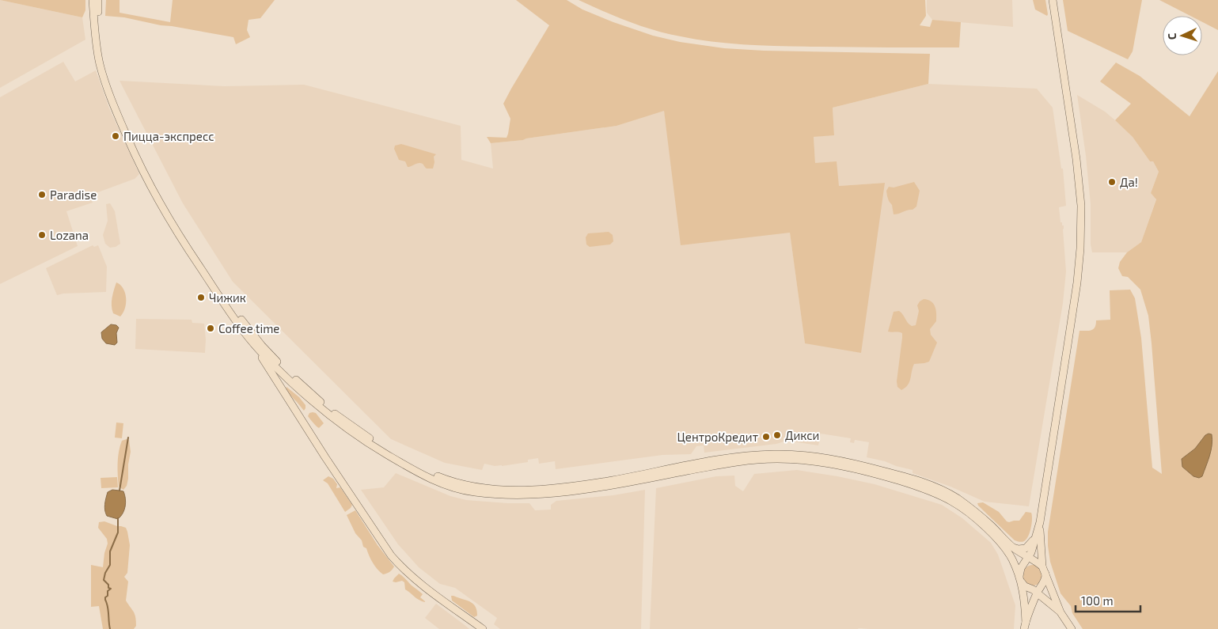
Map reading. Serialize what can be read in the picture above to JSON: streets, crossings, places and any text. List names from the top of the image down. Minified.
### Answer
{"places":["Пицца-экспресс","Да!","Paradise","Lozana","Чижик","Coffee time","Дикси","ЦентроКредит"],"scale_bar":"100 m","north":"left"}
